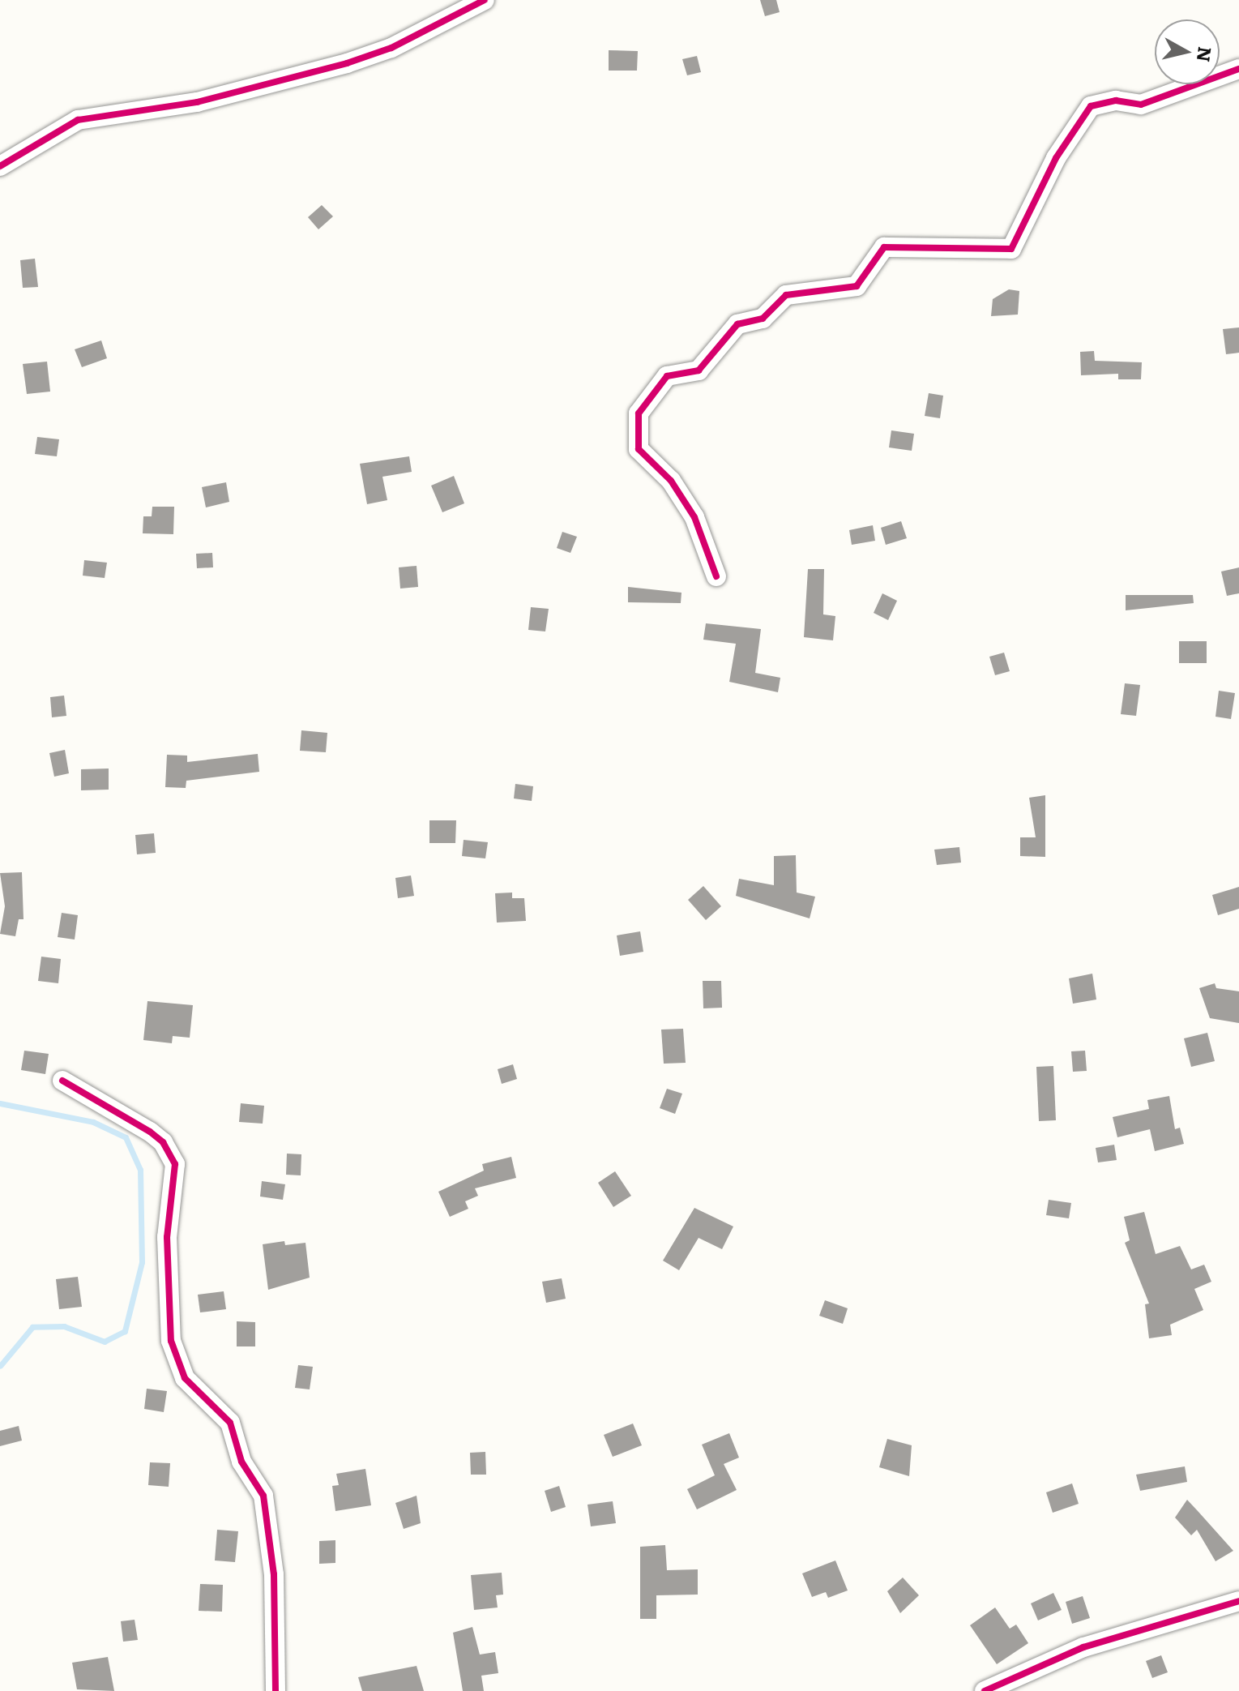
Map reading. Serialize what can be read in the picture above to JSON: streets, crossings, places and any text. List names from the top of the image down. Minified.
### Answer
{"north":"right"}
